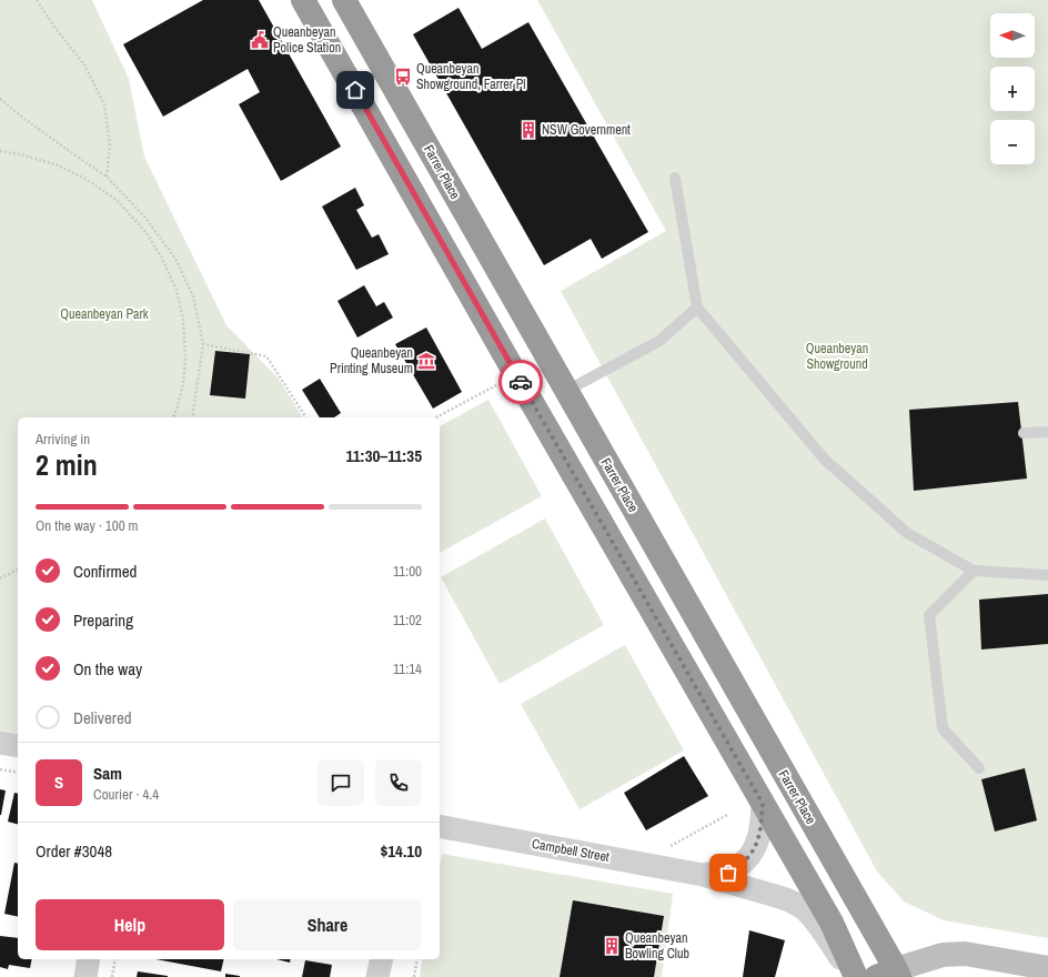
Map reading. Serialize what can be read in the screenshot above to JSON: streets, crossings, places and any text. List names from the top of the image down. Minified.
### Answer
{"streets":{"highway":["Farrer Place"],"street":["Campbell Street"]},"parks":["Queanbeyan Park","Queanbeyan Showground"],"places":{"public building":["Queanbeyan Police Station"],"bus stop":["Queanbeyan Showground, Farrer Pl"],"building":["NSW Government","Queanbeyan Bowling Club"],"museum":["Queanbeyan Printing Museum"]},"north":"left","page":{"map_buttons":["+","−"],"heading":["2 min","Arriving in","11:30–11:35"],"panel":["Sam","Courier · 4.4","Order #3048","$14.10"],"bar":"On the way · 100 m","list":[["Confirmed","11:00"],["Preparing","11:02"],["On the way","11:14"],"Delivered"],"round":"S","buttons":["Help","Share"]}}
